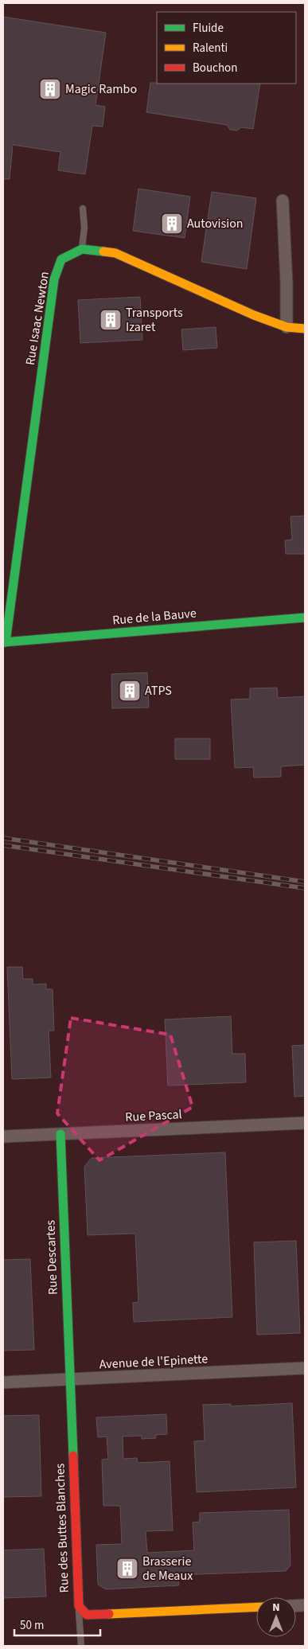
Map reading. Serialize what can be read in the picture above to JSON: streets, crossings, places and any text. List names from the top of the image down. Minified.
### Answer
{"streets":{"street":["Rue Isaac Newton","Rue de la Bauve","Rue Pascal","Rue Descartes","Avenue de l'Epinette","Rue des Buttes Blanches"]},"crossings":[["Rue Isaac Newton","Rue de la Bauve"],["Rue Pascal","Rue Descartes"],["Rue Descartes","Avenue de l'Epinette"],["Rue Descartes","Rue des Buttes Blanches"],["Avenue de l'Epinette","Rue des Buttes Blanches"]],"places":{"building":["Magic Rambo","Autovision","Transports Izaret","ATPS","Brasserie de Meaux"]},"legend":["Fluide","Ralenti","Bouchon"],"scale_bar":"50 m","north":"top"}
